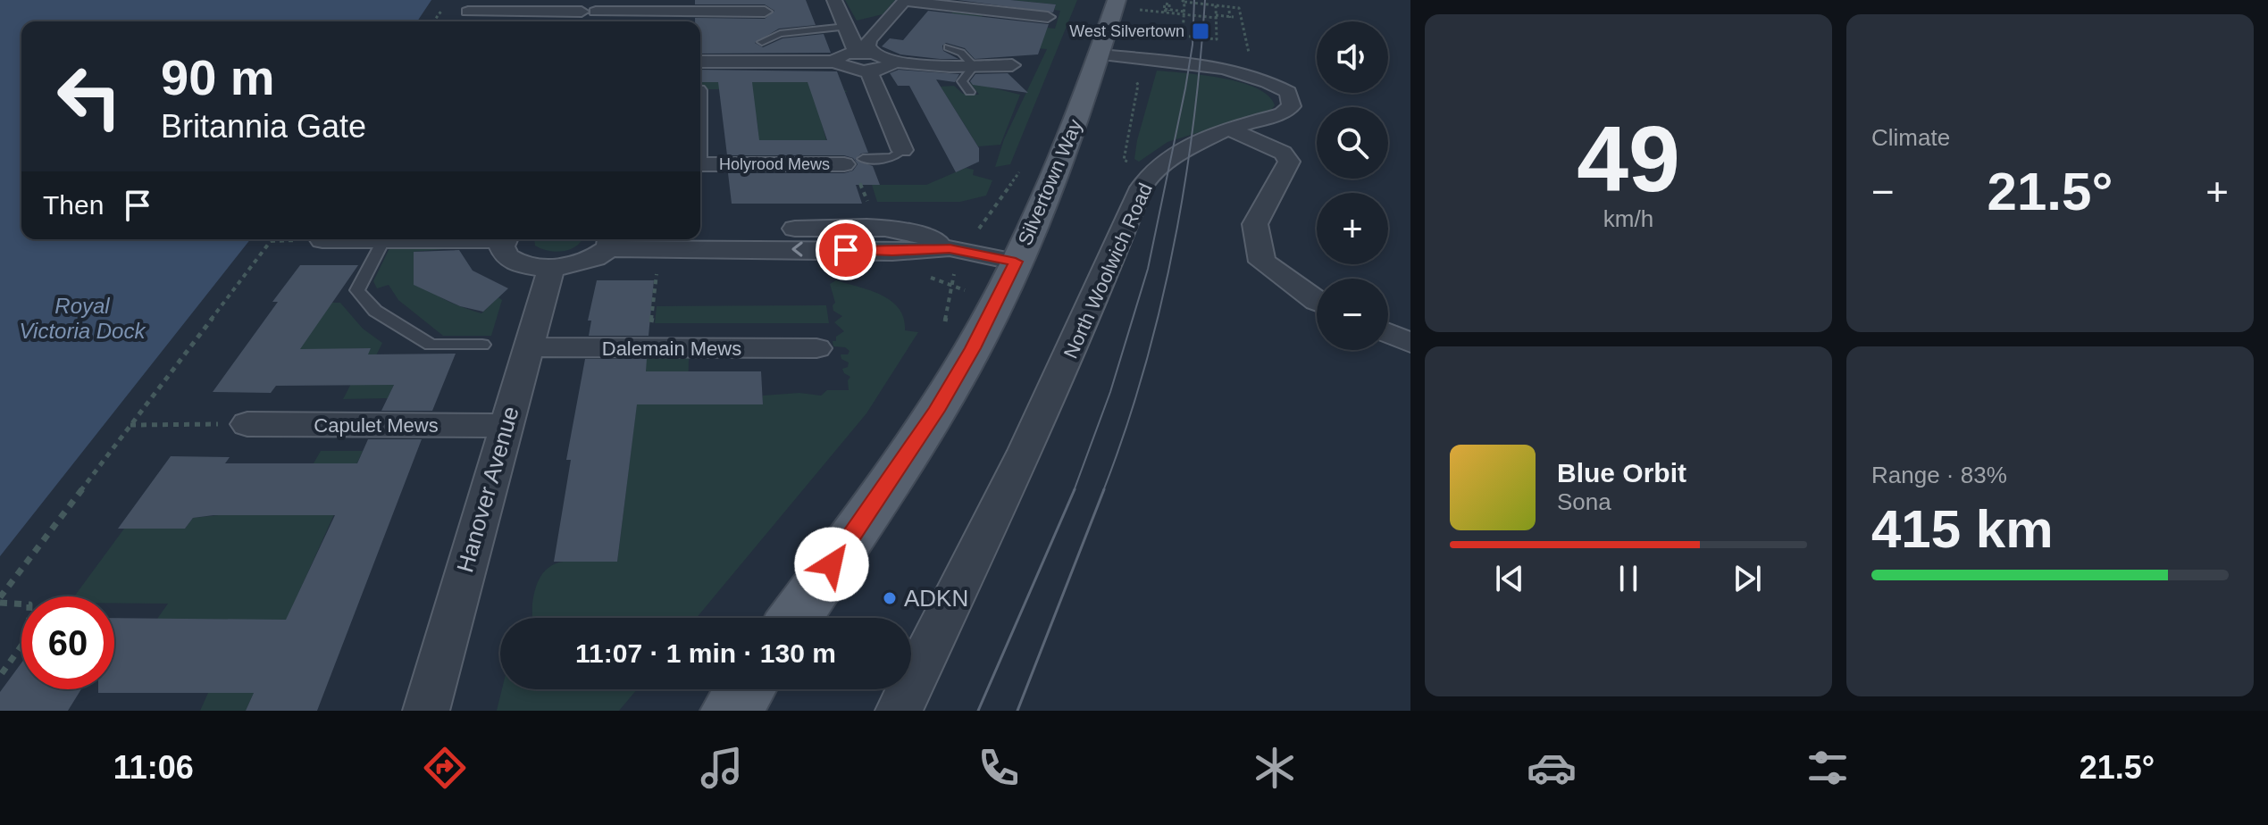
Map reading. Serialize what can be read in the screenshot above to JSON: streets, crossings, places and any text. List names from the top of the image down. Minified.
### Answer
{"streets":{"main road":["Silvertown Way"],"street":["Holyrood Mews","North Woolwich Road","Dalemain Mews","Capulet Mews","Hanover Avenue"]},"crossings":[["Silvertown Way","North Woolwich Road"],["Dalemain Mews","Hanover Avenue"],["Capulet Mews","Hanover Avenue"]],"water":["Royal Victoria Dock"],"places":{"transit":["West Silvertown"],"other":["ADKN"]},"page":{"tile":[["49","km/h"],"Climate",["Range · 83%","415 km"]],"map_buttons":["+","−"],"turn":["90 m","Britannia Gate"],"heat":["−","21.5°","+"],"then":"Then","song":["Blue Orbit","Sona"],"limit":"60","trip":"11:07 · 1 min · 130 m","tabs":["11:06","21.5°"]}}
